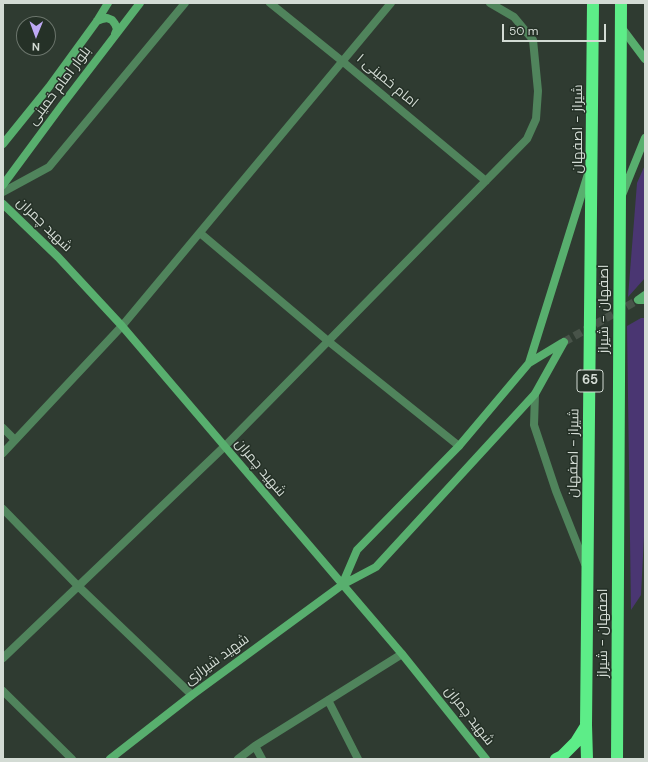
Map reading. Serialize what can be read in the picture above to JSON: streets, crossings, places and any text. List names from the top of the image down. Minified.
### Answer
{"streets":{"highway":["شیراز - اصفهان","اصفهان - شیراز","65"],"street":["امام خمینی ۱","بلوار امام خمینی","شهید چمران","شهید شیرازی"]},"crossings":[["شهید چمران","شهید شیرازی"]],"scale_bar":"50 m","north":"bottom"}
